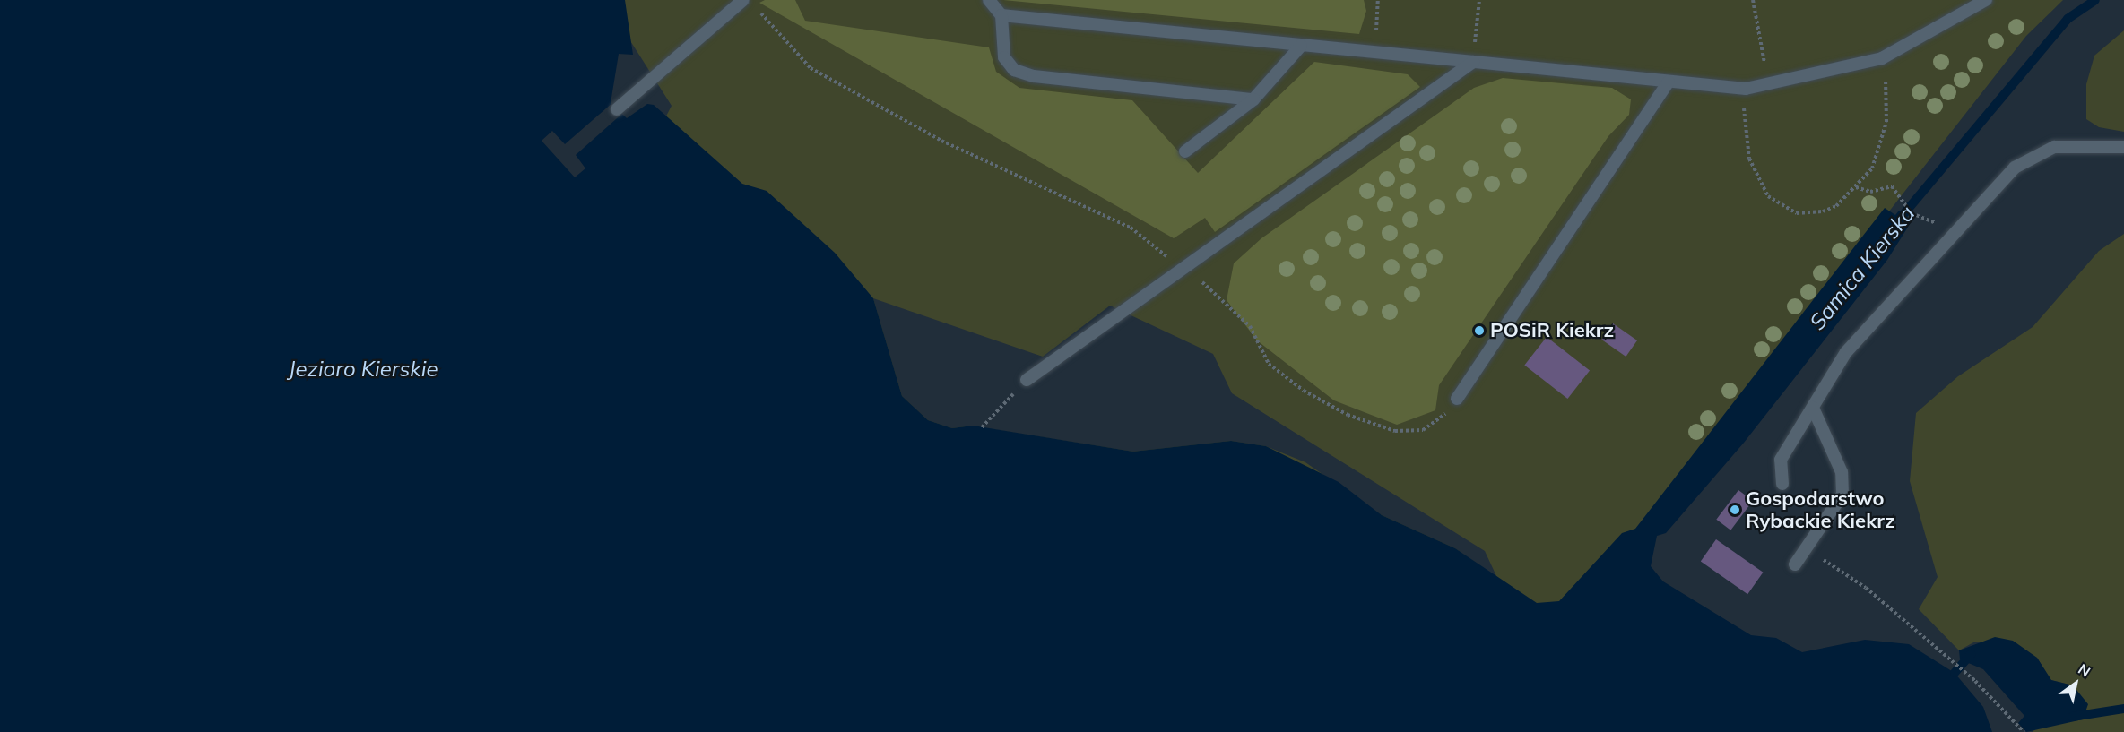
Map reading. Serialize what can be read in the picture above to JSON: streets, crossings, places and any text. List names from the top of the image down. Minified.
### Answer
{"water":["Samica Kierska","Jezioro Kierskie"],"places":["POSiR Kiekrz","Gospodarstwo Rybackie Kiekrz"],"north":"top right"}
